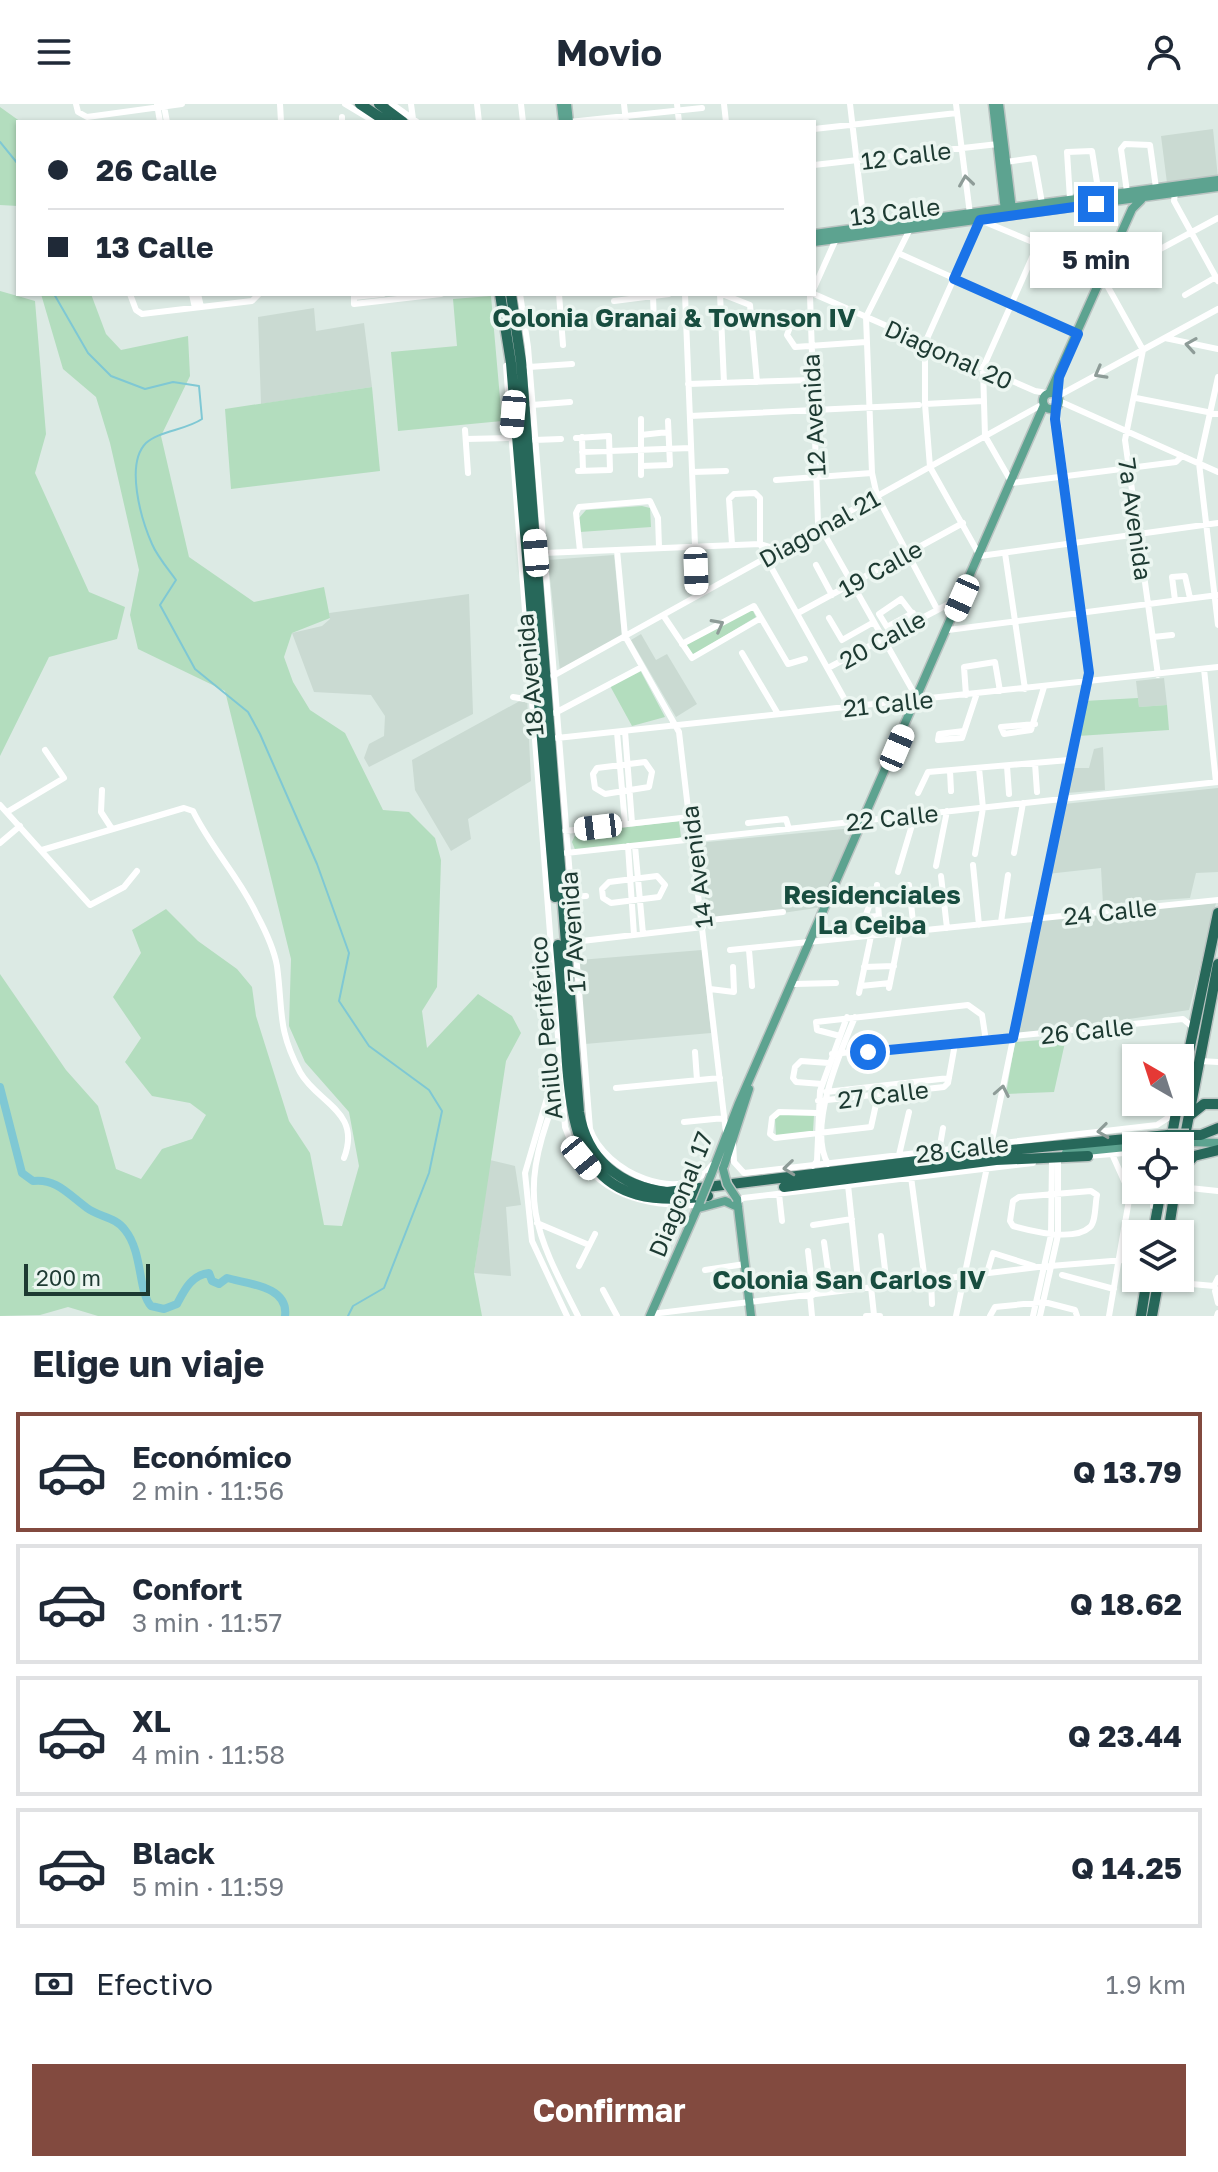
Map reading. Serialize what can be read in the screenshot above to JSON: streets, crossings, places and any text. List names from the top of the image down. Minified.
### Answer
{"streets":{"highway":["Anillo Periférico"],"main road":["13 Calle","Diagonal 17"],"street":["12 Calle","Diagonal 20","12 Avenida","7a Avenida","Diagonal 21","19 Calle","20 Calle","18 Avenida","21 Calle","22 Calle","14 Avenida","24 Calle","17 Avenida","26 Calle","27 Calle","28 Calle"]},"crossings":[["13 Calle","12 Avenida"],["13 Calle","Diagonal 17"],["Diagonal 20","7a Avenida"],["Diagonal 20","Diagonal 21"],["Diagonal 20","20 Calle"],["Diagonal 20","Diagonal 17"],["12 Avenida","Diagonal 21"],["12 Avenida","19 Calle"],["12 Avenida","20 Calle"],["12 Avenida","21 Calle"],["12 Avenida","Diagonal 17"],["7a Avenida","Diagonal 21"],["7a Avenida","20 Calle"],["7a Avenida","21 Calle"],["Diagonal 21","20 Calle"],["Diagonal 21","14 Avenida"],["Diagonal 21","17 Avenida"],["Diagonal 21","Anillo Periférico"],["Diagonal 21","Diagonal 17"],["19 Calle","20 Calle"],["20 Calle","Diagonal 17"],["18 Avenida","Anillo Periférico"],["21 Calle","14 Avenida"],["21 Calle","17 Avenida"],["21 Calle","Diagonal 17"],["22 Calle","14 Avenida"],["22 Calle","17 Avenida"],["22 Calle","Diagonal 17"],["14 Avenida","Diagonal 17"],["24 Calle","Diagonal 17"],["17 Avenida","Anillo Periférico"],["Anillo Periférico","Diagonal 17"],["28 Calle","Diagonal 17"]],"districts":["Colonia Granai & Townson IV","Residenciales La Ceiba","Colonia San Carlos IV"],"scale_bar":"200 m","north":"top left","page":{"header":"Movio","banner":["26 Calle","13 Calle"],"bubble":"5 min","scale":"200 m","heading":"Elige un viaje","list":[{"name":"Económico","note":"2 min · 11:56","value":"Q 13.79"},{"name":"Confort","note":"3 min · 11:57","value":"Q 18.62"},{"name":"XL","note":"4 min · 11:58","value":"Q 23.44"},{"name":"Black","note":"5 min · 11:59","value":"Q 14.25"}],"pay":["Efectivo","1.9 km"],"buttons":"Confirmar"}}
